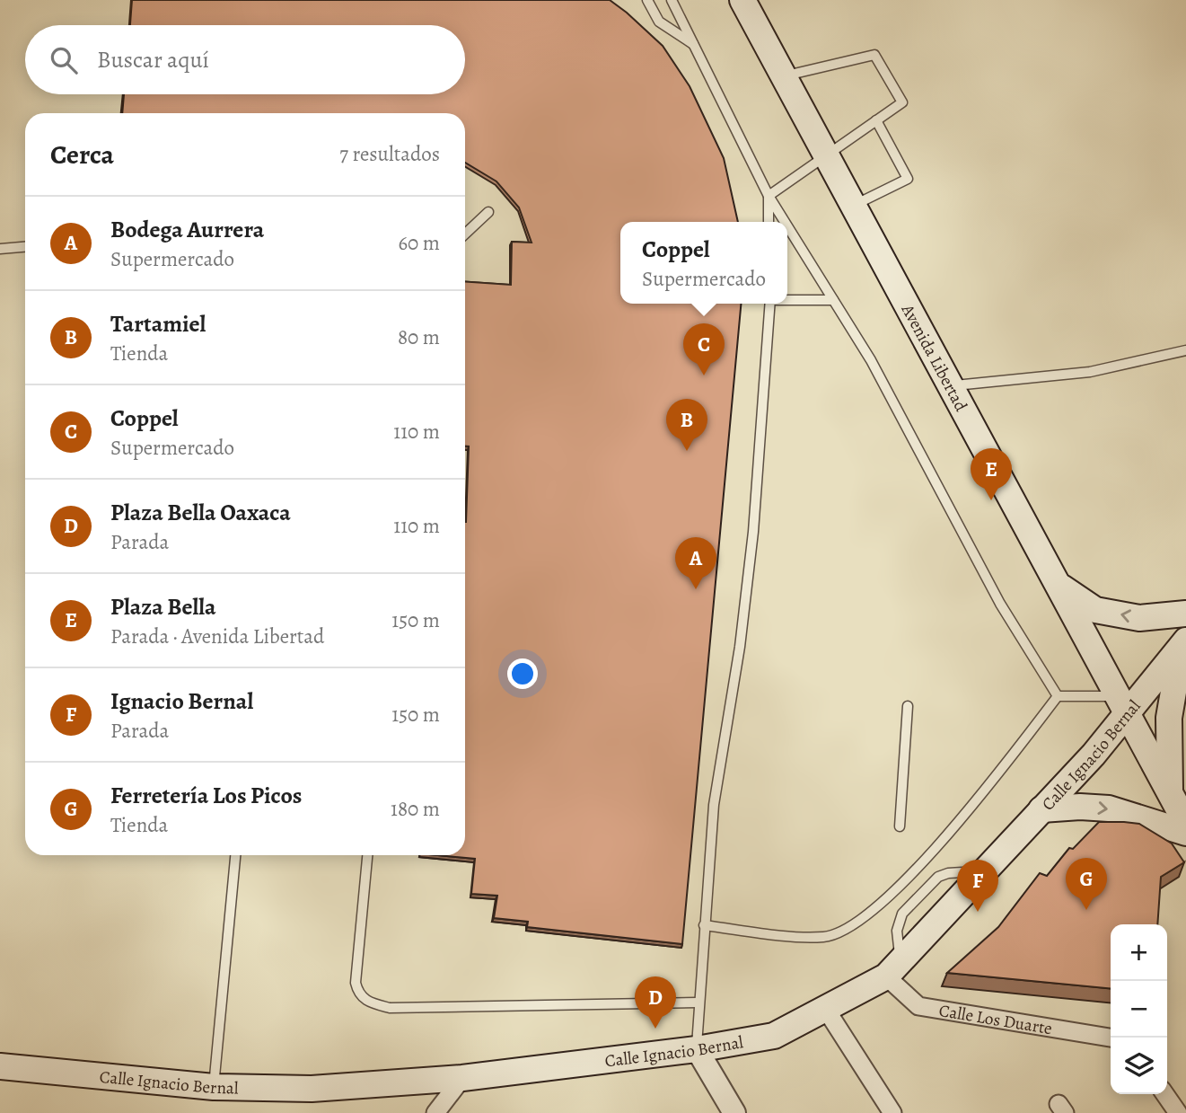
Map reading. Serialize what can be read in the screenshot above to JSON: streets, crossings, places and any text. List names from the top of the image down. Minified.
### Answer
{"streets":{"main road":["Avenida Libertad","Calle Ignacio Bernal"],"street":["Calle Los Duarte"]},"crossings":[["Avenida Libertad","Calle Ignacio Bernal"],["Calle Ignacio Bernal","Calle Los Duarte"]],"page":{"search":"Buscar aquí","heading":["Cerca","7 resultados"],"list":[{"mark":"A","name":"Bodega Aurrera","note":"Supermercado","value":"60 m"},{"mark":"B","name":"Tartamiel","note":"Tienda","value":"80 m"},{"mark":"C","name":"Coppel","note":"Supermercado","value":"110 m"},{"mark":"D","name":"Plaza Bella Oaxaca","note":"Parada","value":"110 m"},{"mark":"E","name":"Plaza Bella","note":"Parada · Avenida Libertad","value":"150 m"},{"mark":"F","name":"Ignacio Bernal","note":"Parada","value":"150 m"},{"mark":"G","name":"Ferretería Los Picos","note":"Tienda","value":"180 m"}],"popup":["Coppel","Supermercado"],"pins":["C","B","E","A","G","F","D"],"map_buttons":["+","−"]}}
